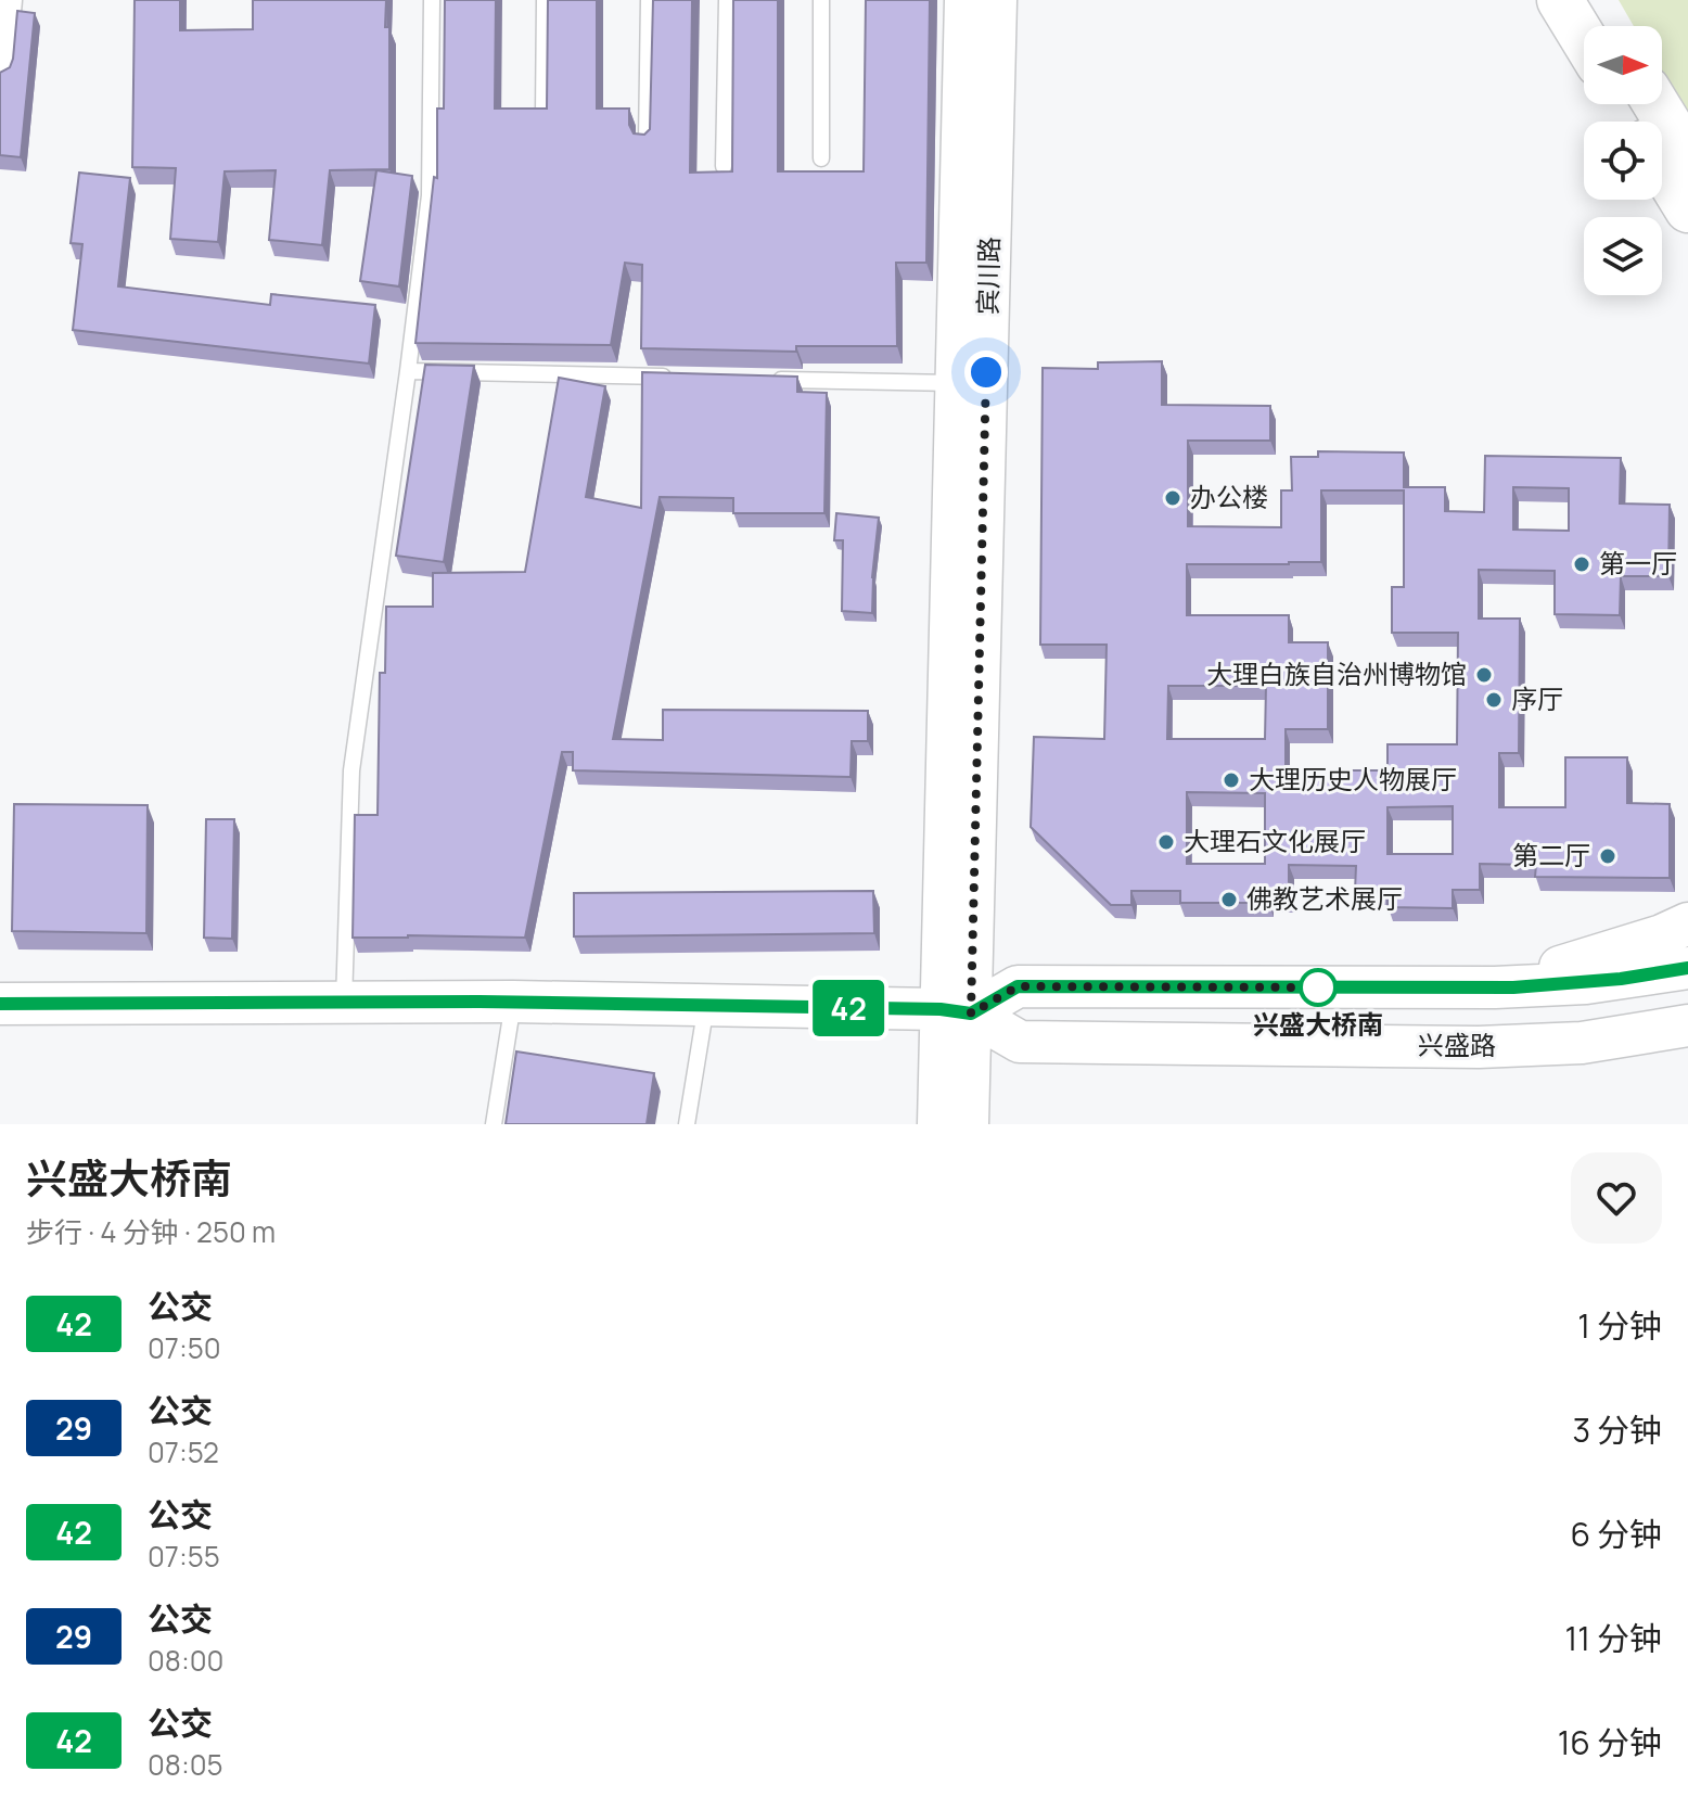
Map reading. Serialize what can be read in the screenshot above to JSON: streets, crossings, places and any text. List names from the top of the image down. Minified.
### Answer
{"streets":{"street":["宾川路","兴盛路"]},"crossings":[["宾川路","兴盛路"]],"places":["办公楼","第一厅","大理白族自治州博物馆","序厅","大理历史人物展厅","大理石文化展厅","第二厅","佛教艺术展厅","兴盛大桥南"],"lines":["bus line 42"],"north":"right","page":{"on_map":"42","heading":["兴盛大桥南","步行 · 4 分钟 · 250 m"],"list":[{"mark":"42","name":"公交","note":"07:50","value":"1 分钟"},{"mark":"29","name":"公交","note":"07:52","value":"3 分钟"},{"mark":"42","name":"公交","note":"07:55","value":"6 分钟"},{"mark":"29","name":"公交","note":"08:00","value":"11 分钟"},{"mark":"42","name":"公交","note":"08:05","value":"16 分钟"}]}}
